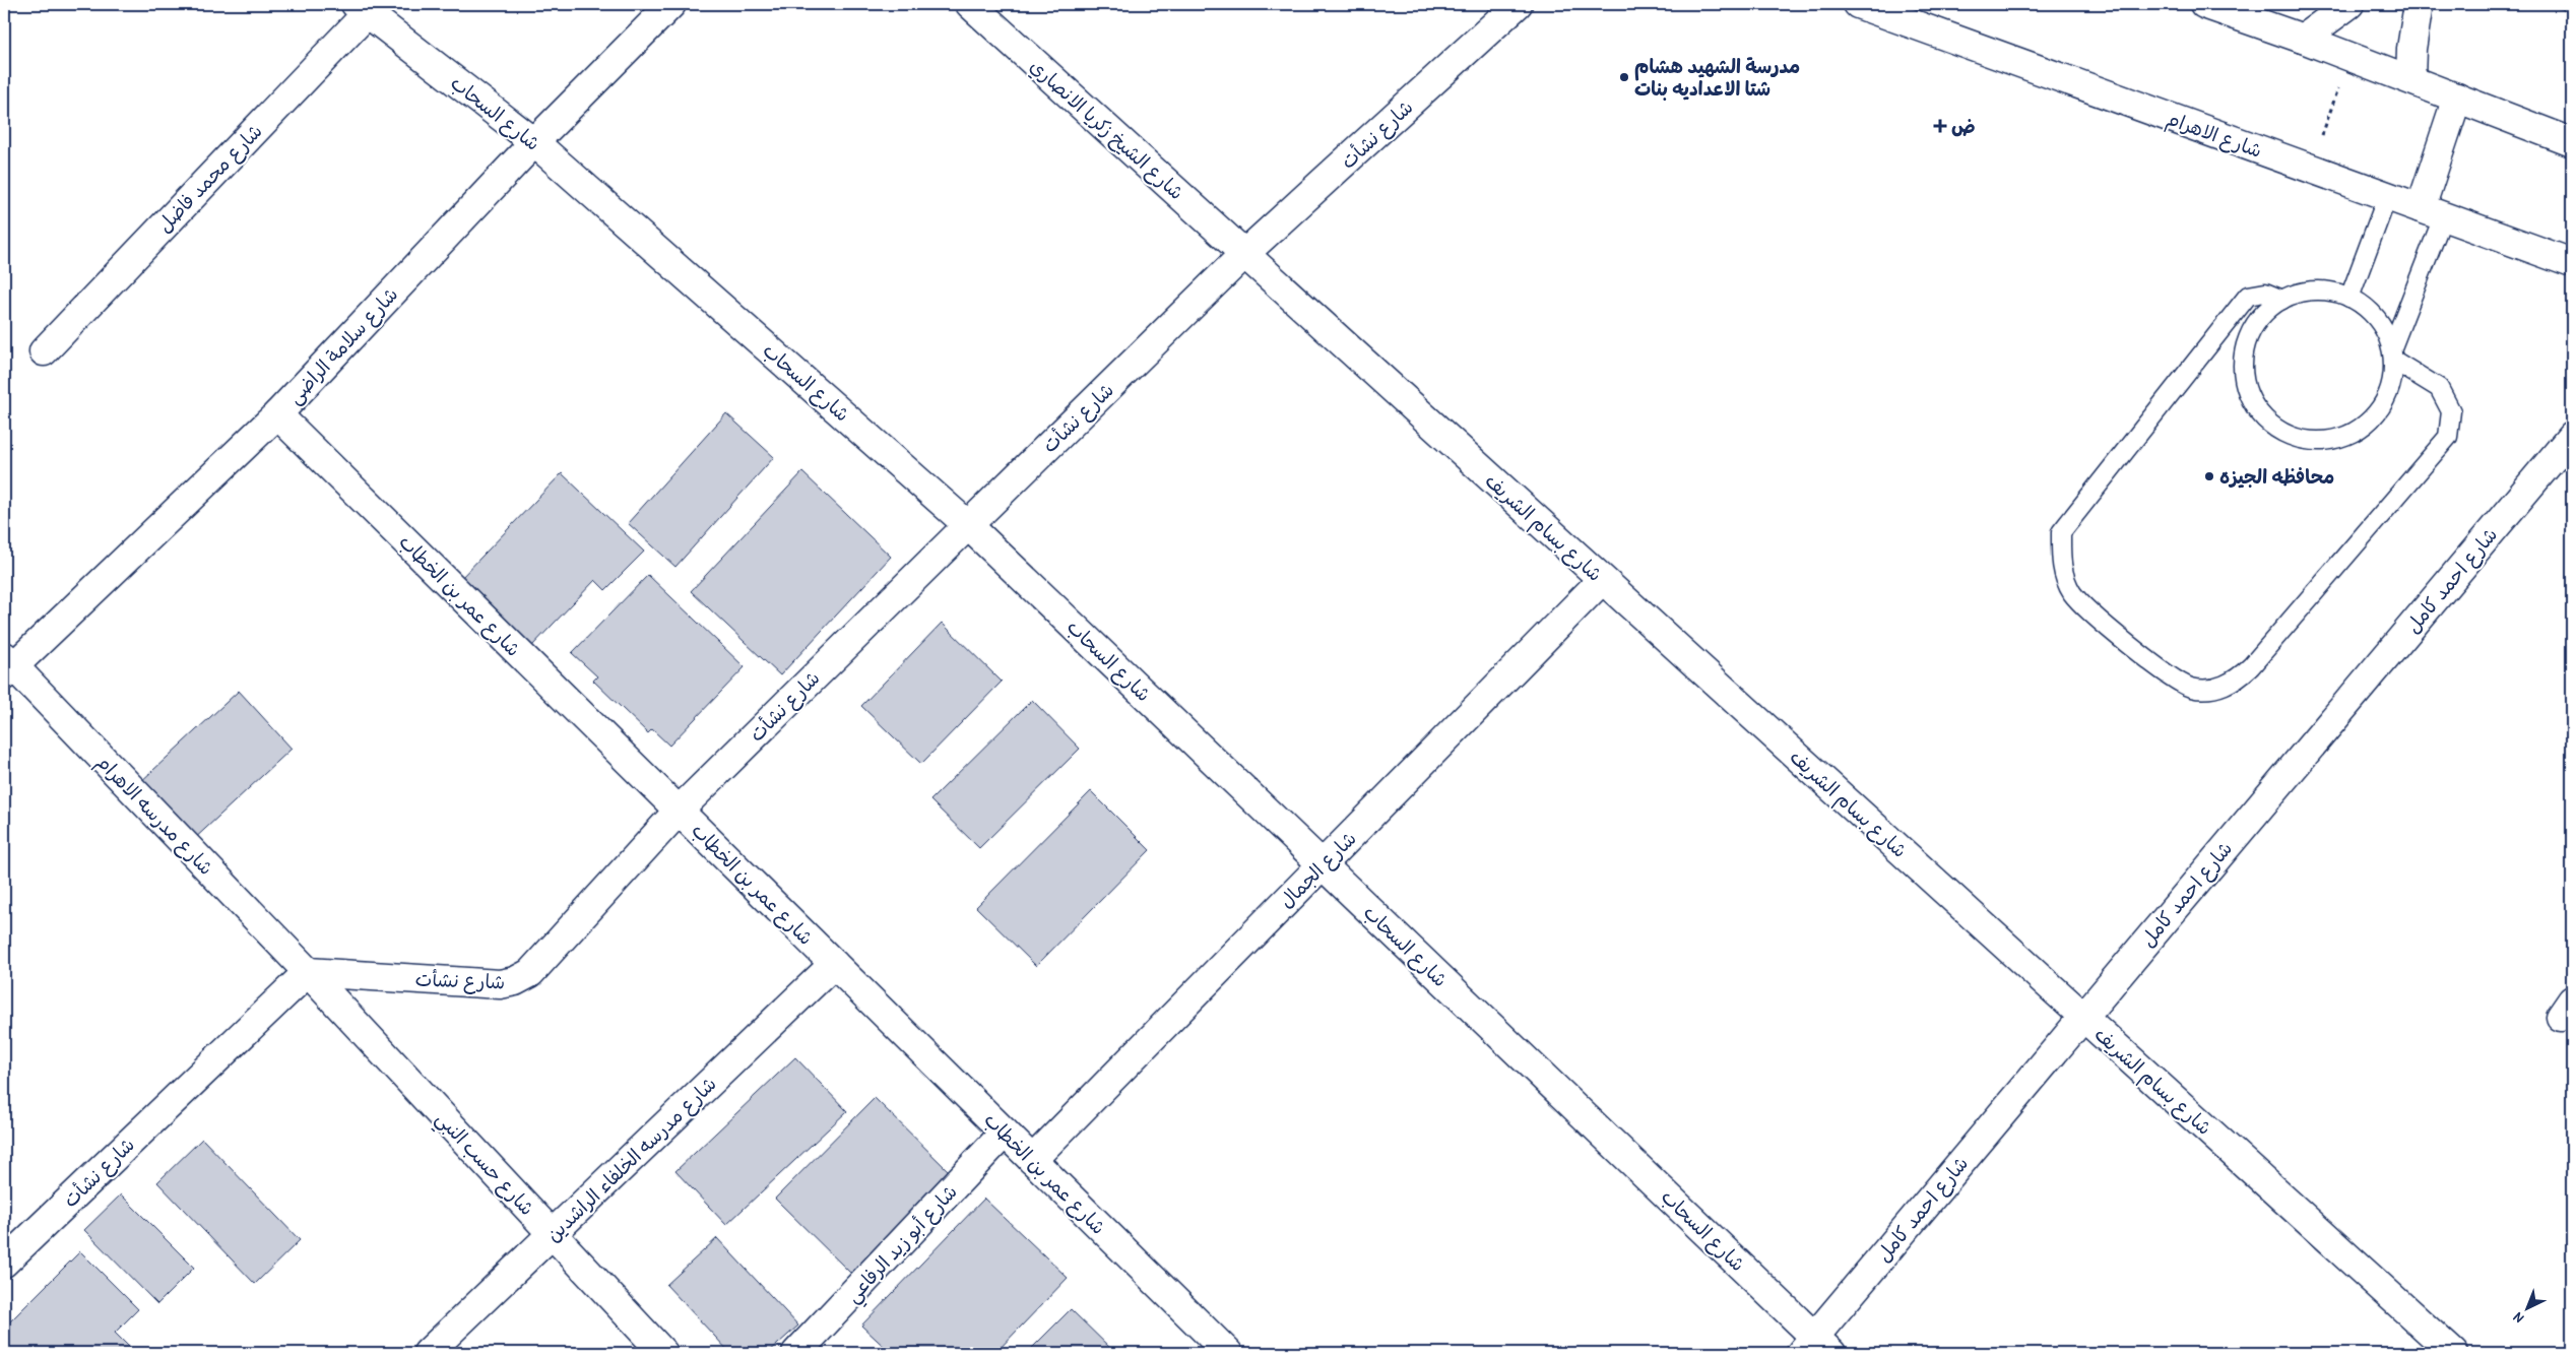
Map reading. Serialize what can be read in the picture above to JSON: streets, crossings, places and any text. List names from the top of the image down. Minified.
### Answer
{"streets":{"street":["شارع السحاب","شارع الشيخ زكريا الانصاري","شارع نشأت","شارع الاهرام","شارع محمد فاضل","شارع سلامة الراضى","شارع بسام الشريف","شارع احمد كامل","شارع عمر بن الخطاب","شارع مدرسه الاهرام","شارع الجمال","شارع مدرسه الخلفاء الراشدين","شارع حسب النبي","شارع أبو زيد الرفاعي"]},"crossings":[["شارع السحاب","شارع نشأت"],["شارع السحاب","شارع محمد فاضل"],["شارع السحاب","شارع سلامة الراضى"],["شارع السحاب","شارع احمد كامل"],["شارع السحاب","شارع الجمال"],["شارع الشيخ زكريا الانصاري","شارع نشأت"],["شارع الشيخ زكريا الانصاري","شارع بسام الشريف"],["شارع نشأت","شارع بسام الشريف"],["شارع نشأت","شارع عمر بن الخطاب"],["شارع نشأت","شارع مدرسه الاهرام"],["شارع نشأت","شارع حسب النبي"],["شارع سلامة الراضى","شارع عمر بن الخطاب"],["شارع سلامة الراضى","شارع مدرسه الاهرام"],["شارع بسام الشريف","شارع احمد كامل"],["شارع بسام الشريف","شارع الجمال"],["شارع عمر بن الخطاب","شارع الجمال"],["شارع عمر بن الخطاب","شارع مدرسه الخلفاء الراشدين"],["شارع عمر بن الخطاب","شارع أبو زيد الرفاعي"],["شارع مدرسه الاهرام","شارع حسب النبي"],["شارع مدرسه الخلفاء الراشدين","شارع حسب النبي"]],"places":{"other":["مدرسة الشهيد هشام شتا الاعداديه بنات","محافظه الجيزه"],"health":["ض"]},"north":"bottom left"}
